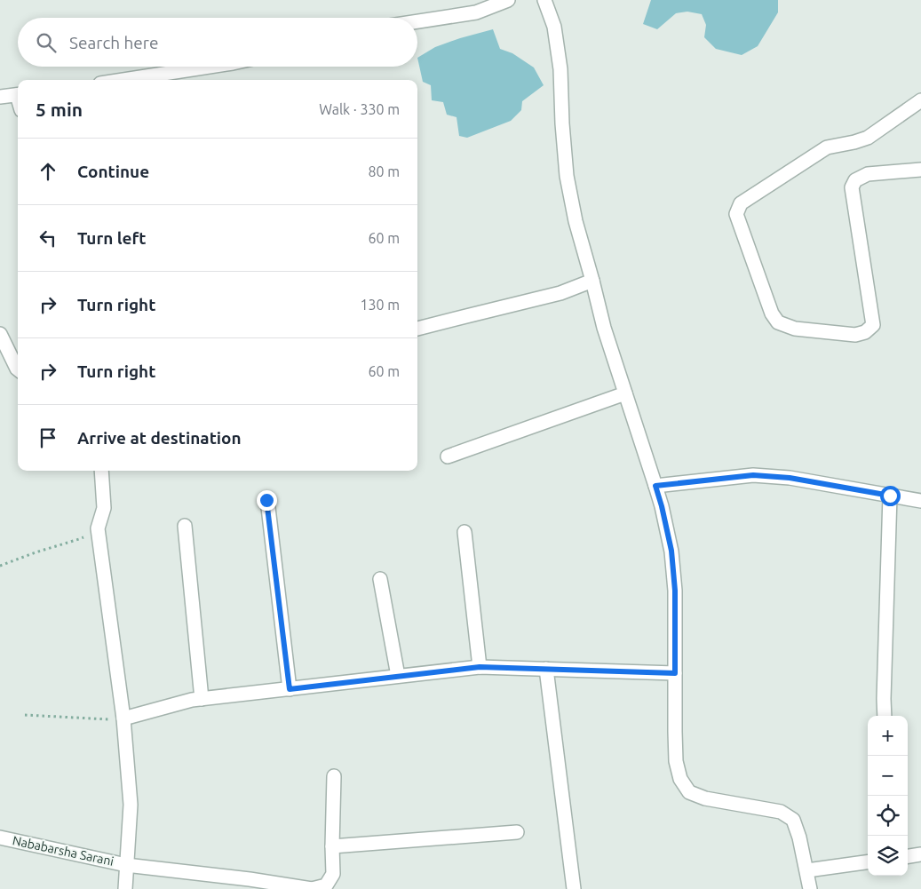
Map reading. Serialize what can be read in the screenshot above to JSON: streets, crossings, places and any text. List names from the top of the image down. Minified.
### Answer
{"streets":{"street":["Nababarsha Sarani"]},"page":{"search":"Search here","heading":["5 min","Walk · 330 m"],"list":[["Continue","80 m"],["Turn left","60 m"],["Turn right","130 m"],["Turn right","60 m"],"Arrive at destination"],"map_buttons":["+","−"]}}
